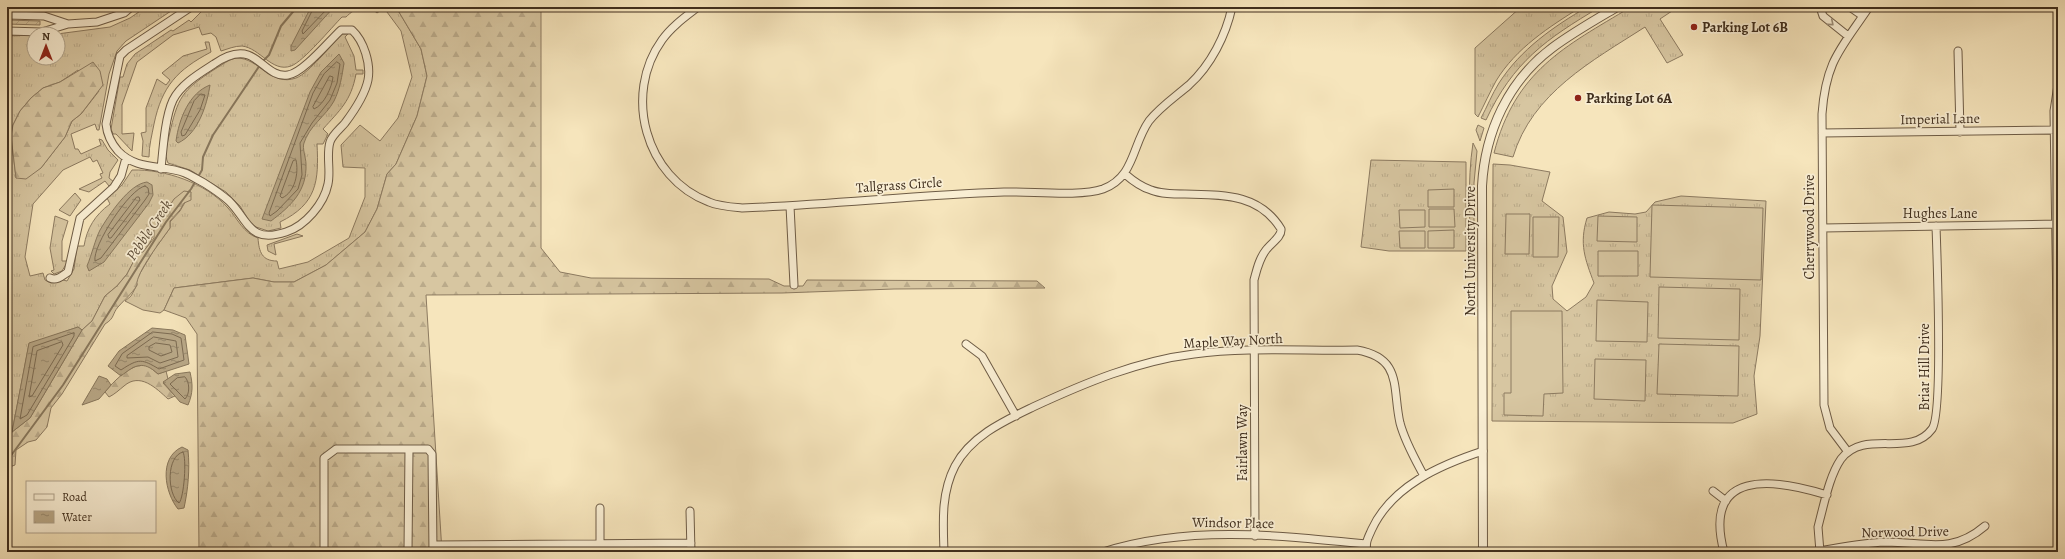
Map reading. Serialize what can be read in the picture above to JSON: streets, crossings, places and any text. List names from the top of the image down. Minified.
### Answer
{"streets":{"street":["Imperial Lane","Tallgrass Circle","Hughes Lane","Cherrywood Drive","North University Drive","Maple Way North","Briar Hill Drive","Fairlawn Way","Windsor Place","Norwood Drive"]},"crossings":[["Imperial Lane","Cherrywood Drive"],["Tallgrass Circle","Fairlawn Way"],["Hughes Lane","Cherrywood Drive"],["Hughes Lane","Briar Hill Drive"],["Cherrywood Drive","Briar Hill Drive"],["Maple Way North","Fairlawn Way"],["Fairlawn Way","Windsor Place"]],"water":["Pebble Creek"],"places":["Parking Lot 6B","Parking Lot 6A"],"legend":["Road","Water"],"north":"top"}
